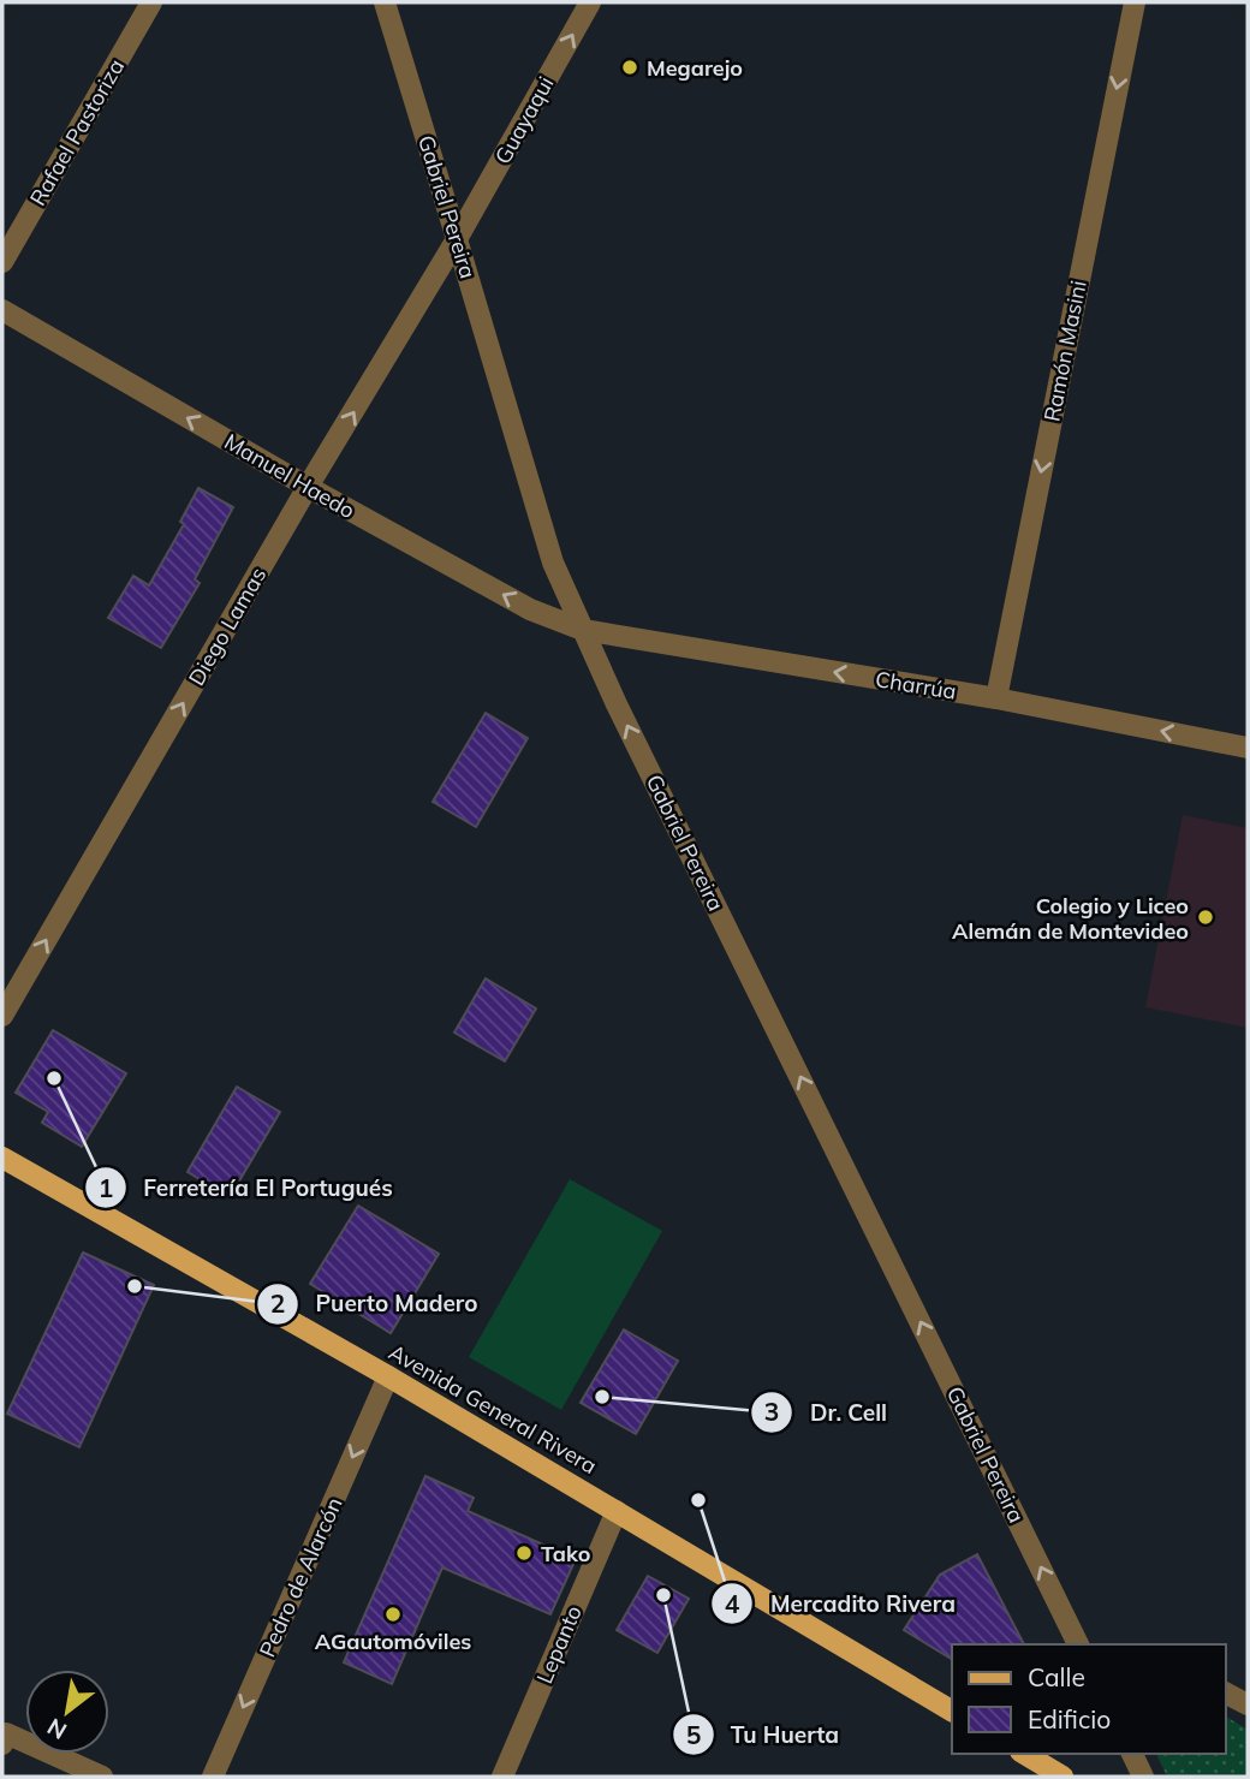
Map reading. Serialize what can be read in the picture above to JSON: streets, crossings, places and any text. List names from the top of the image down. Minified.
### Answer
{"streets":{"main road":["Avenida General Rivera"],"street":["Guayaqui","Rafael Pastoriza","Gabriel Pereira","Ramón Masini","Manuel Haedo","Diego Lamas","Charrúa","Pedro de Alarcón","Lepanto"]},"crossings":[["Guayaqui","Gabriel Pereira"],["Guayaqui","Diego Lamas"],["Gabriel Pereira","Manuel Haedo"],["Gabriel Pereira","Diego Lamas"],["Gabriel Pereira","Charrúa"],["Ramón Masini","Charrúa"],["Manuel Haedo","Diego Lamas"],["Manuel Haedo","Charrúa"],["Avenida General Rivera","Pedro de Alarcón"],["Avenida General Rivera","Lepanto"]],"one_way":["Guayaqui","Gabriel Pereira","Ramón Masini","Manuel Haedo","Diego Lamas","Charrúa","Pedro de Alarcón"],"places":["Megarejo","Colegio y Liceo Alemán de Montevideo","Ferretería El Portugués","Puerto Madero","Dr. Cell","Mercadito Rivera","Tako","Tu Huerta","AGautomóviles"],"legend":["Calle","Edificio"],"north":"bottom left"}
